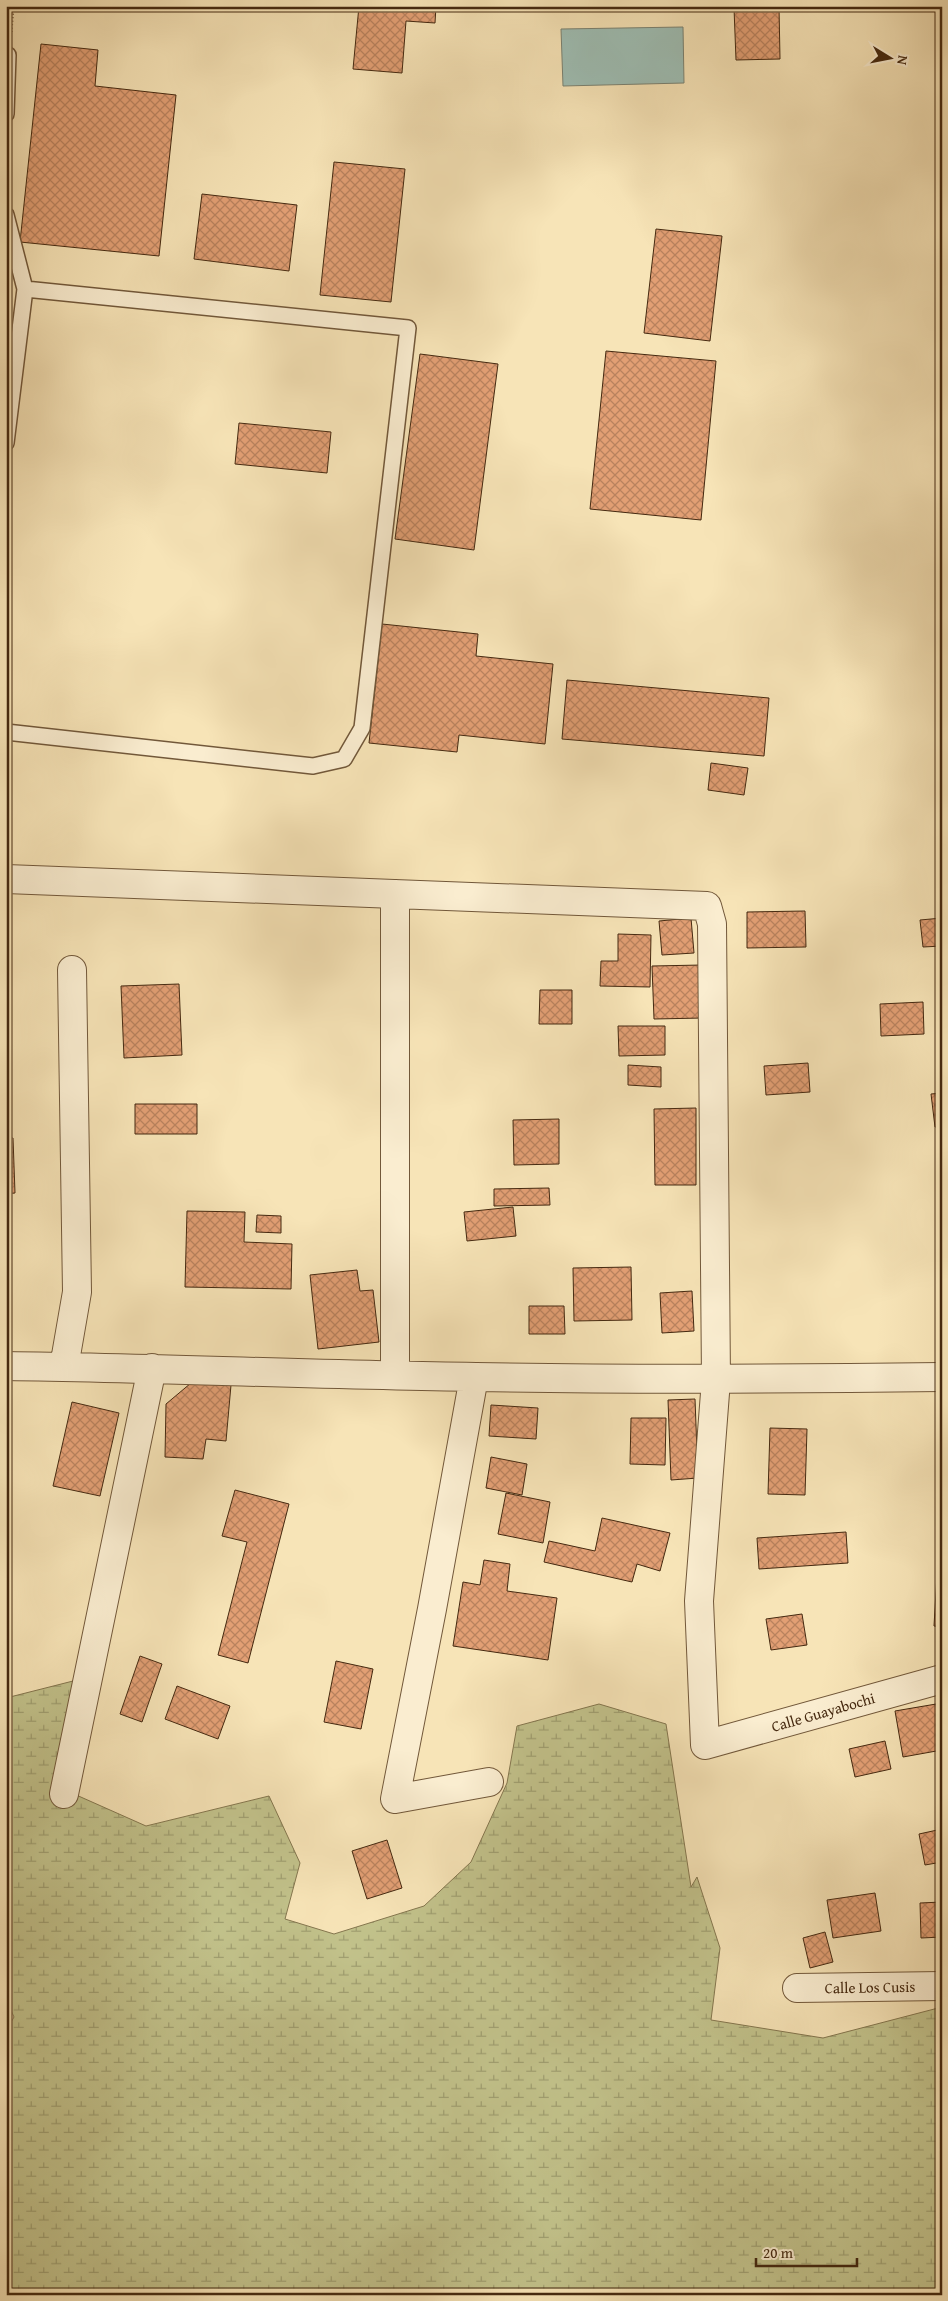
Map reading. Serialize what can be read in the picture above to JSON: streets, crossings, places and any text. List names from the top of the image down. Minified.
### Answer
{"streets":{"street":["Calle Guayabochi","Calle Los Cusis"]},"scale_bar":"20 m","north":"right"}
